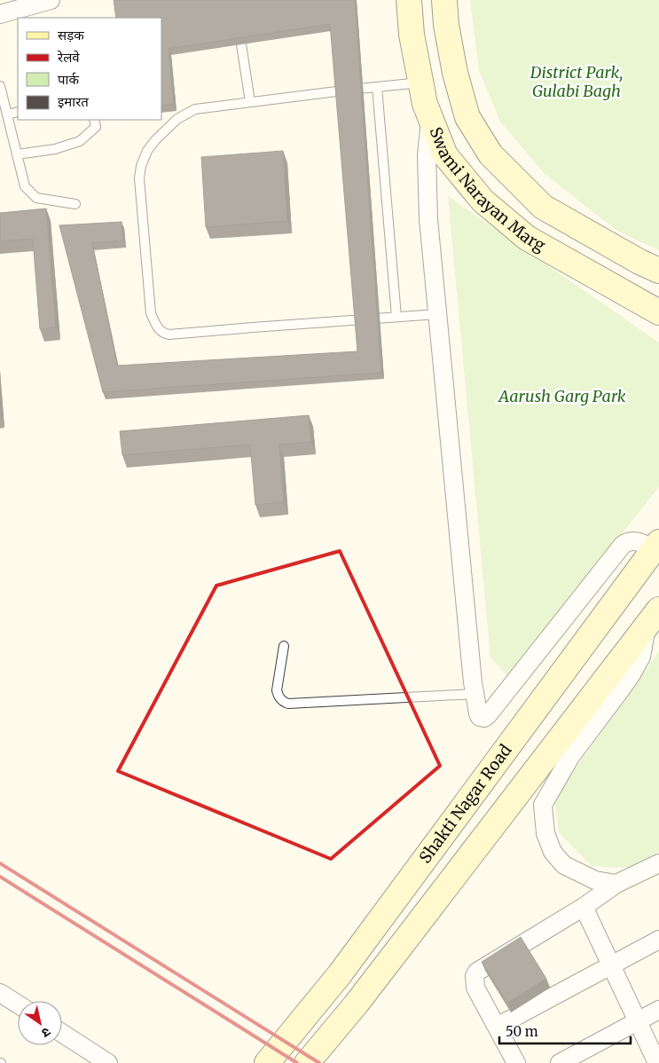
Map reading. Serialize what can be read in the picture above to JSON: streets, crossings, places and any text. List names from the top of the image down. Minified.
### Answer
{"streets":{"street":["Swami Narayan Marg","Shakti Nagar Road"]},"parks":["District Park, Gulabi Bagh","Aarush Garg Park"],"legend":["सड़क","रेलवे","पार्क","इमारत"],"scale_bar":"50 m","north":"bottom right"}
